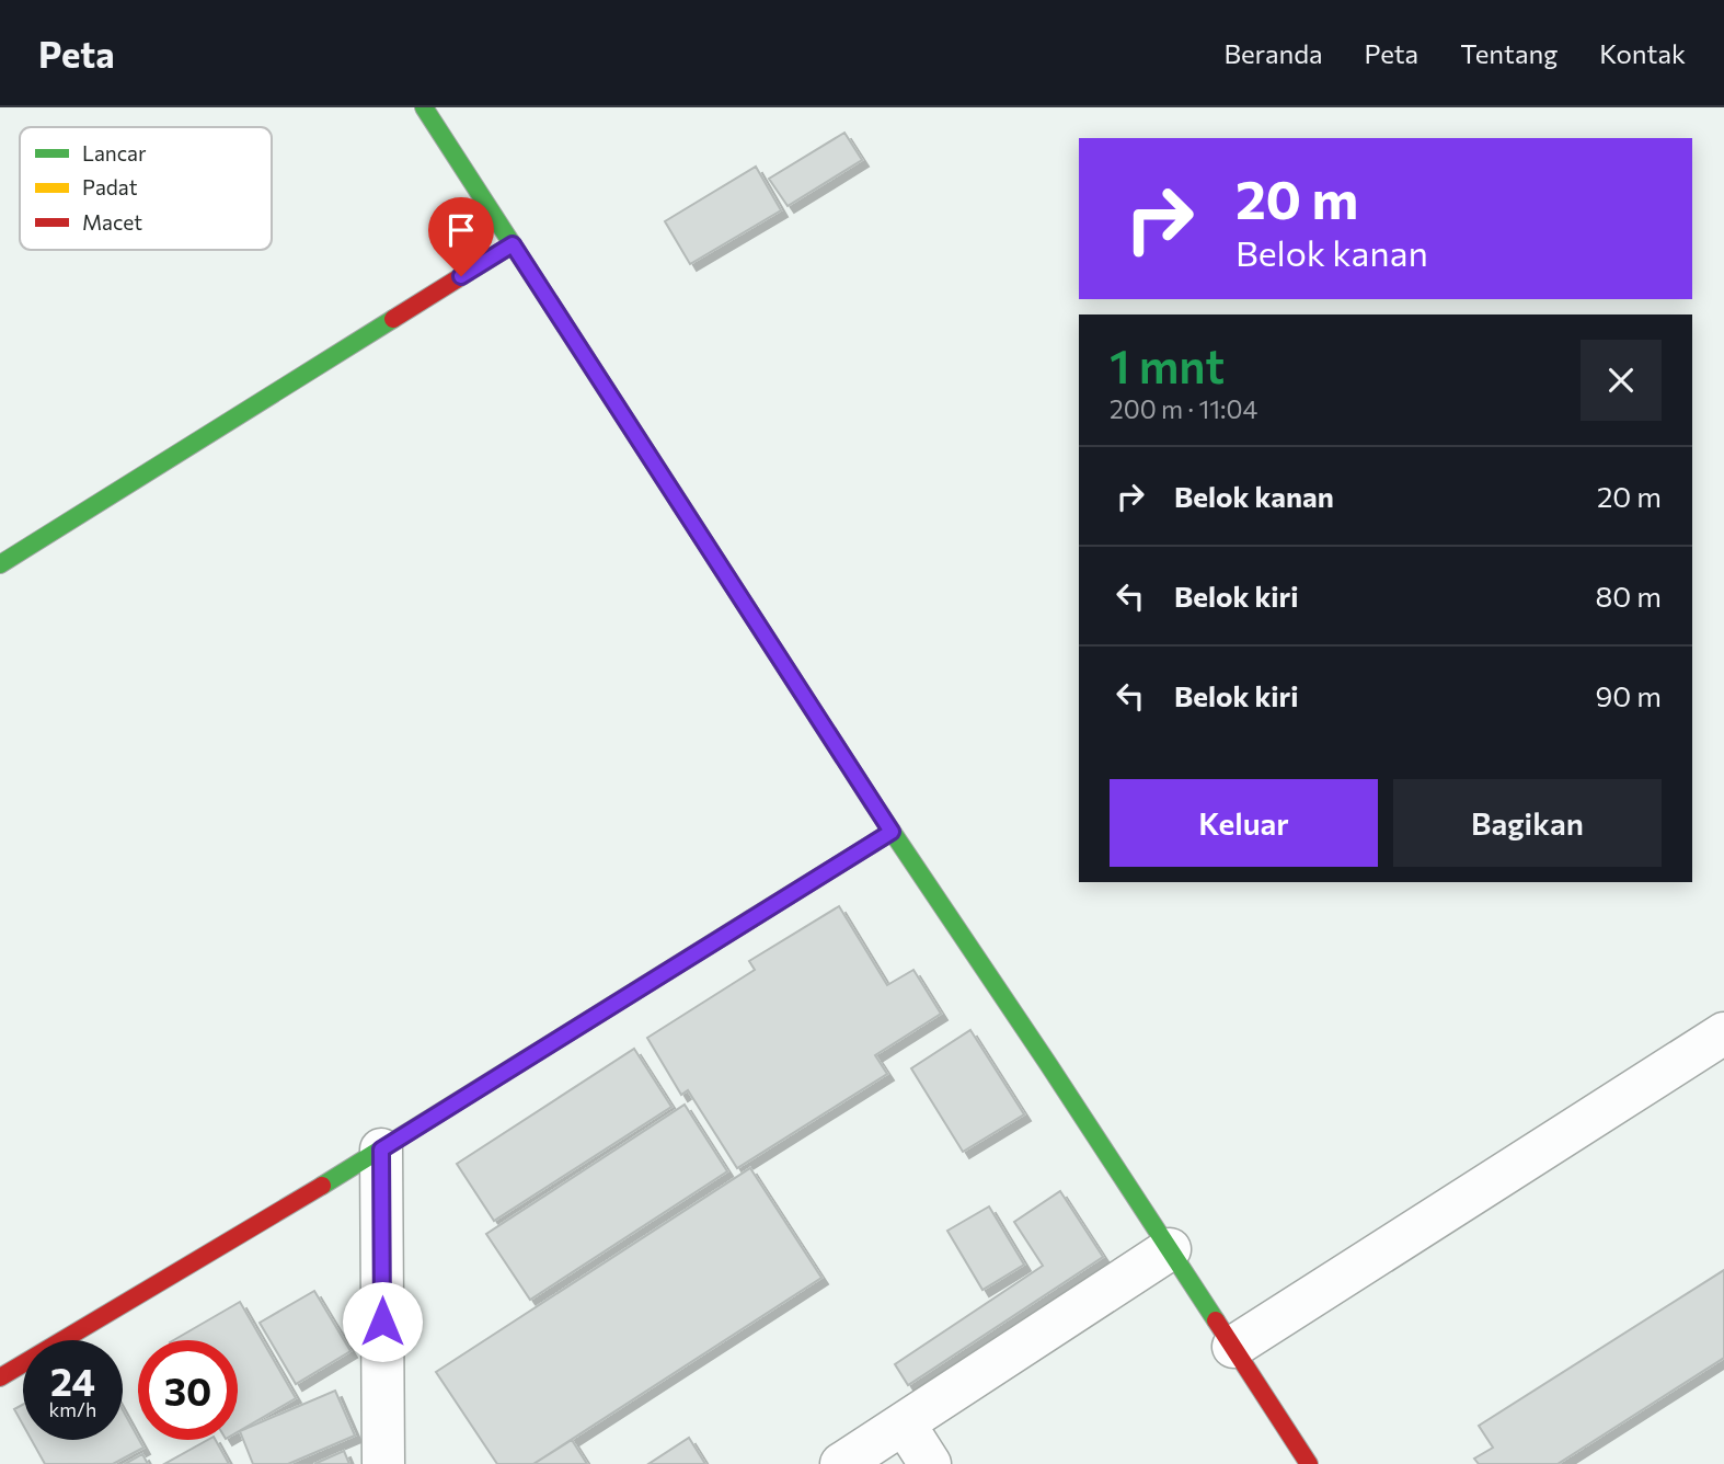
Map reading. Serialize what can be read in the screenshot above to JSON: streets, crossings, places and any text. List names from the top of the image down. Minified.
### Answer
{"legend":["Lancar","Padat","Macet"],"page":{"header":"Peta","nav":["Beranda","Peta","Tentang","Kontak"],"turn":["20 m","Belok kanan"],"heading":["1 mnt","200 m · 11:04"],"list":[{"name":"Belok kanan","value":"20 m"},{"name":"Belok kiri","value":"80 m"},{"name":"Belok kiri","value":"90 m"}],"buttons":["Keluar","Bagikan"],"speed":"24 km/h","limit":"30"}}
